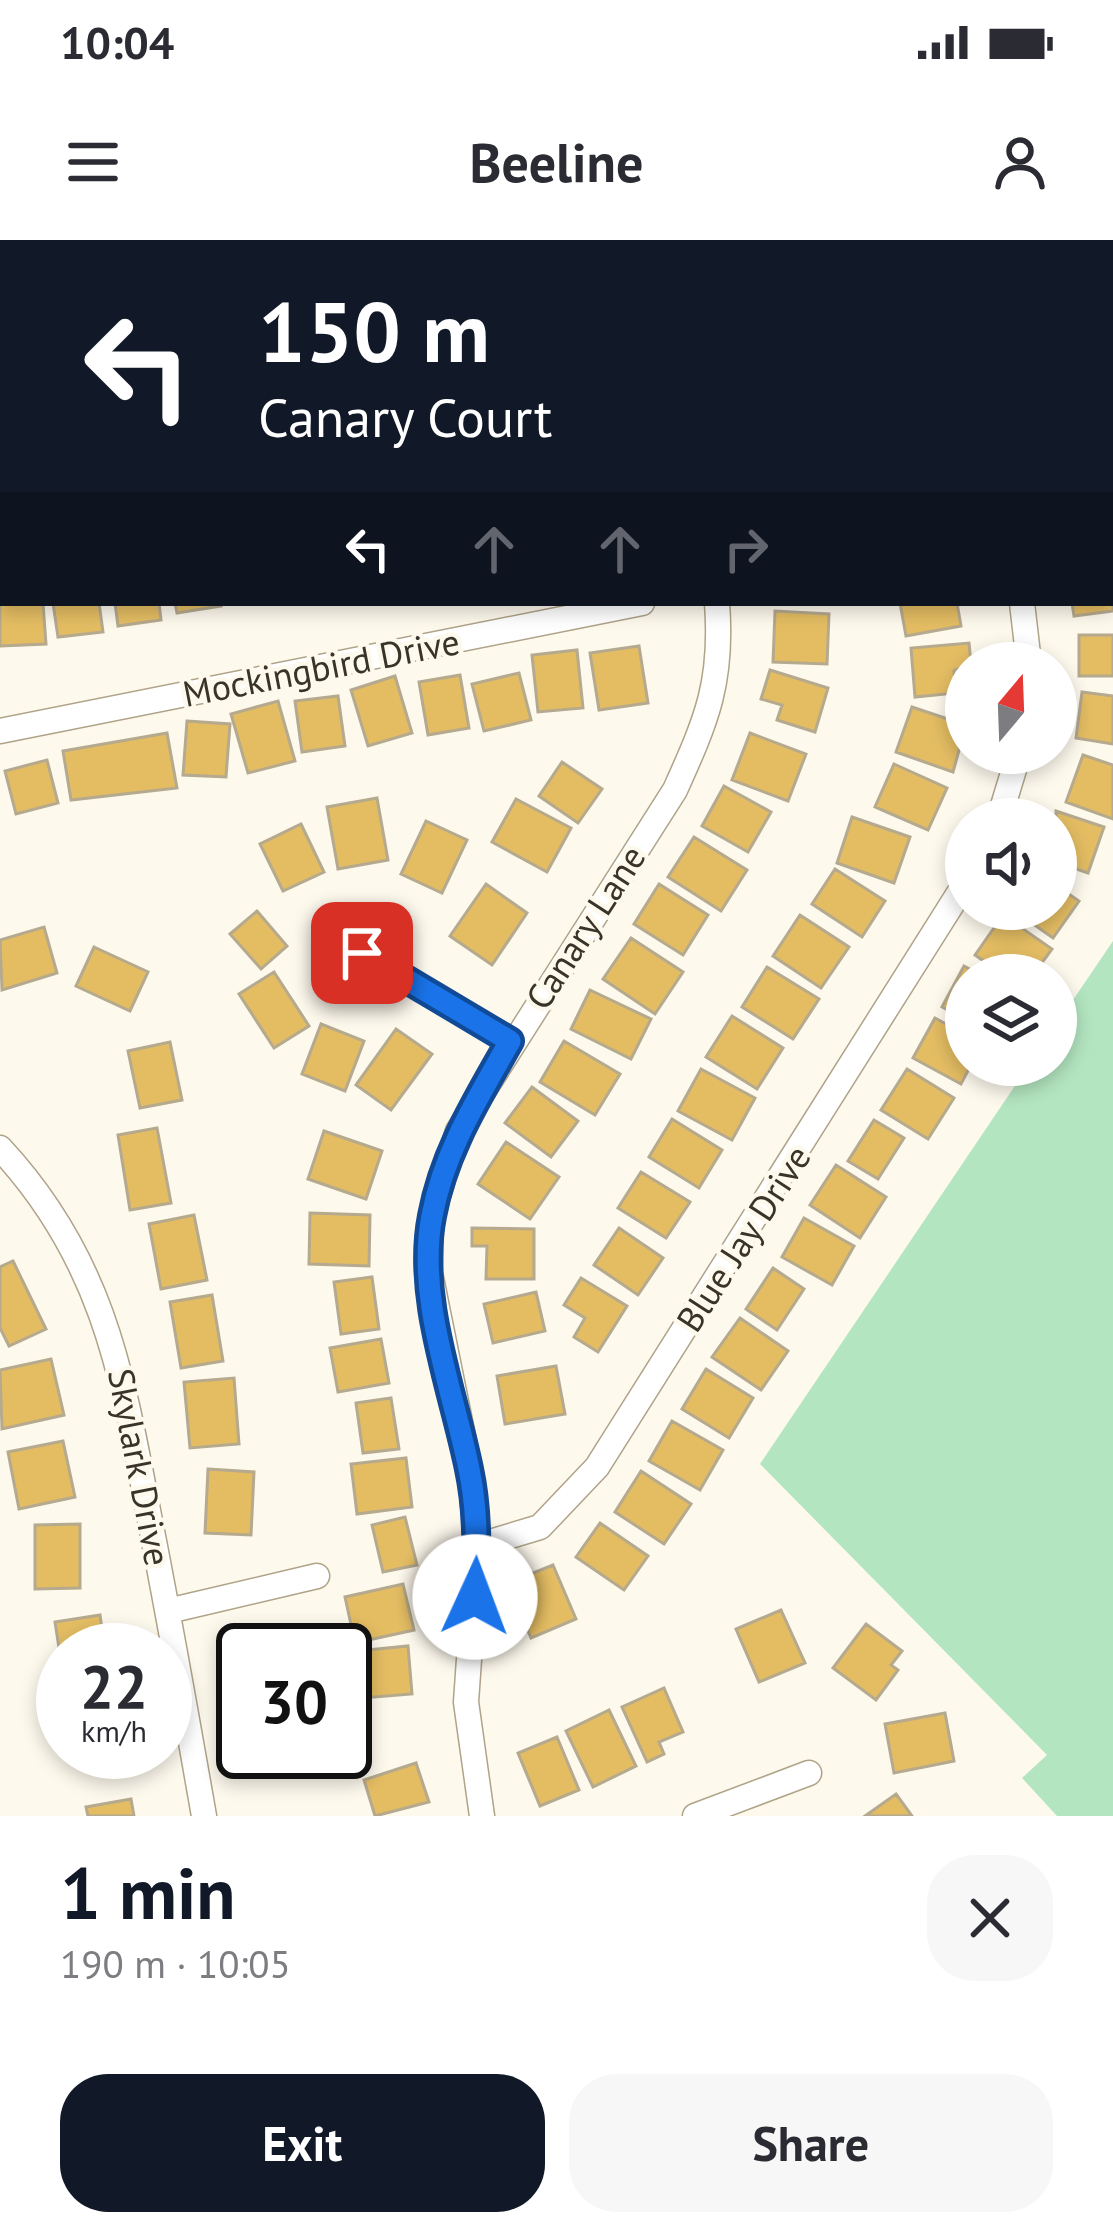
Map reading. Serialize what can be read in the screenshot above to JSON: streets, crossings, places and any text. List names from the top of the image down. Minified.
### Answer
{"streets":{"street":["Mockingbird Drive","Canary Lane","Blue Jay Drive","Skylark Drive"]},"crossings":[["Canary Lane","Blue Jay Drive"]],"north":"top","page":{"status":"10:04","header":"Beeline","turn":["150 m","Canary Court"],"speed":"22 km/h","limit":"30","heading":["1 min","190 m · 10:05"],"buttons":["Exit","Share"]}}
